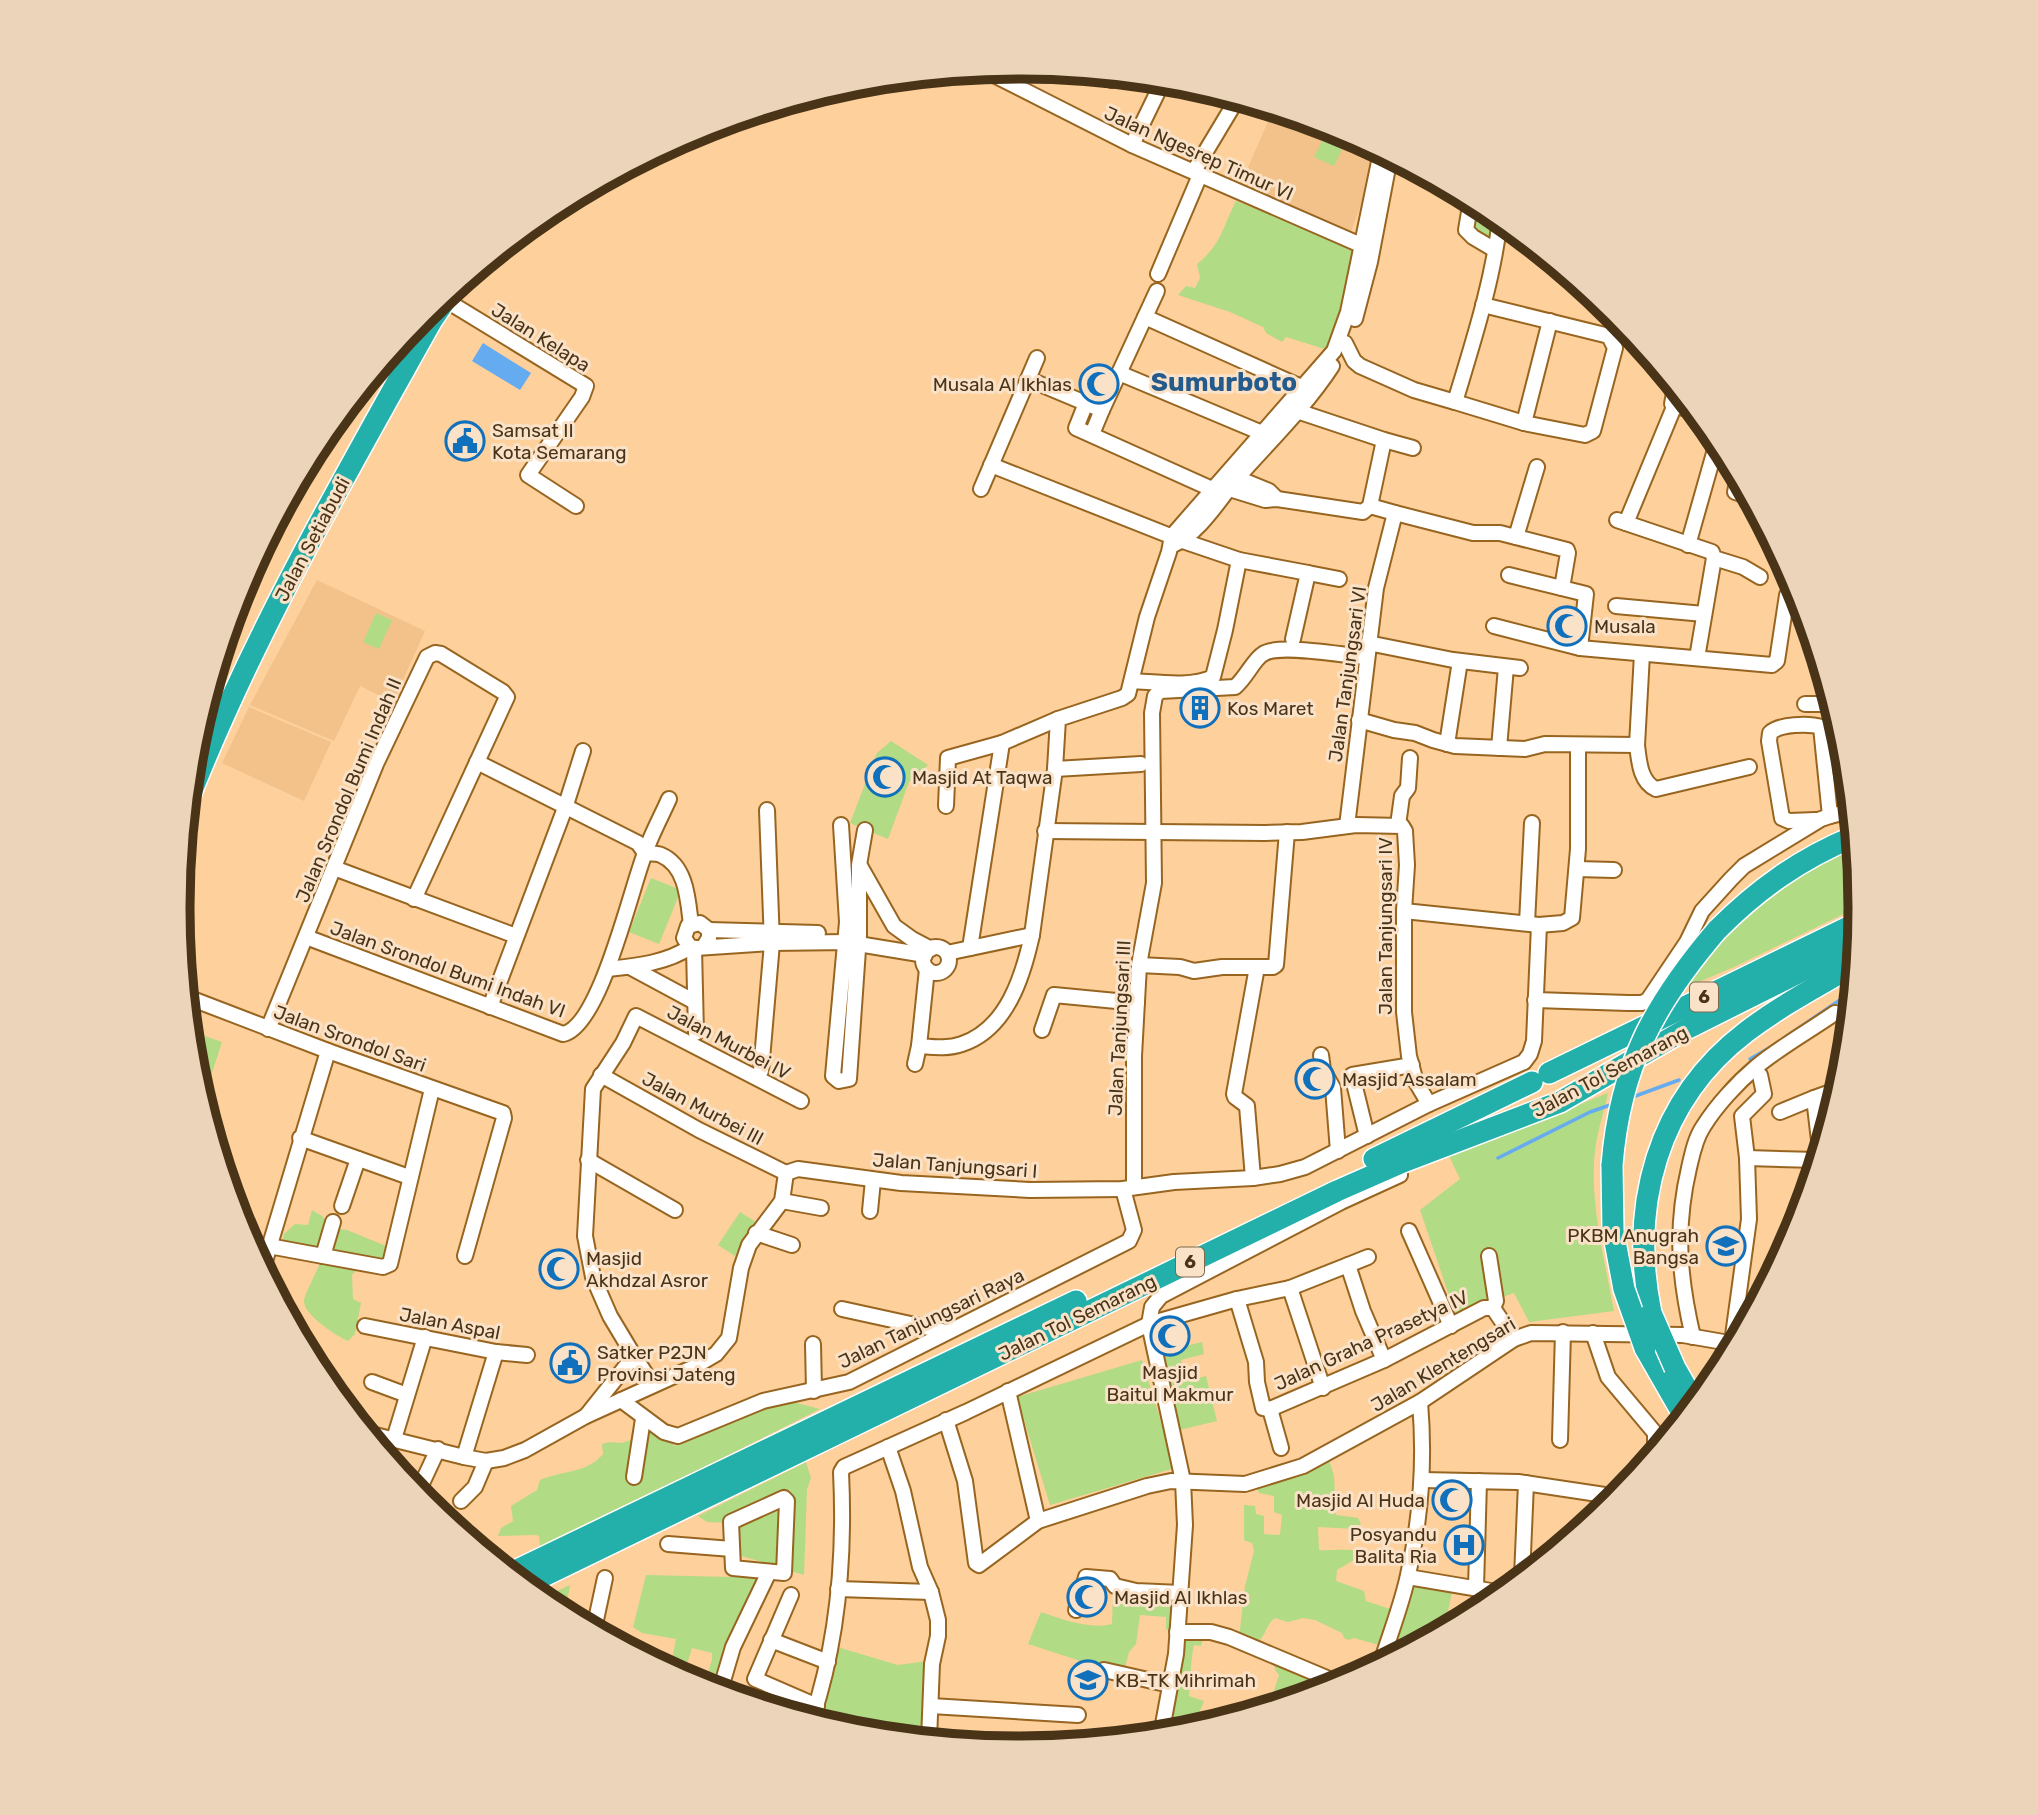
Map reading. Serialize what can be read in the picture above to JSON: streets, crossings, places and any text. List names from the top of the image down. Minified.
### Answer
{"streets":{"highway":["Jalan Setiabudi","6","Jalan Tol Semarang"],"street":["Jalan Ngesrep Timur VI","Jalan Kelapa","Jalan Tanjungsari VI","Jalan Srondol Bumi Indah II","Jalan Tanjungsari IV","Jalan Srondol Bumi Indah VI","Jalan Tanjungsari III","Jalan Srondol Sari","Jalan Murbei IV","Jalan Murbei III","Jalan Tanjungsari I","Jalan Tanjungsari Raya","Jalan Aspal","Jalan Graha Prasetya IV","Jalan Klentengsari"]},"crossings":[["Jalan Tanjungsari VI","Jalan Tanjungsari IV"],["Jalan Tanjungsari VI","Jalan Tanjungsari III"],["Jalan Srondol Bumi Indah II","Jalan Srondol Bumi Indah VI"],["Jalan Srondol Bumi Indah II","Jalan Srondol Sari"],["Jalan Tanjungsari IV","Jalan Tanjungsari III"],["Jalan Tanjungsari IV","Jalan Tanjungsari I"],["Jalan Tanjungsari III","Jalan Tanjungsari I"],["Jalan Tanjungsari III","Jalan Tanjungsari Raya"],["Jalan Murbei IV","Jalan Murbei III"],["Jalan Murbei III","Jalan Tanjungsari I"],["Jalan Tanjungsari I","Jalan Tanjungsari Raya"],["Jalan Graha Prasetya IV","Jalan Klentengsari"]],"districts":["Sumurboto"],"places":{"mosque":["Musala Al Ikhlas","Musala","Masjid At Taqwa","Masjid Assalam","Masjid Akhdzal Asror","Masjid Baitul Makmur","Masjid Al Huda","Masjid Al Ikhlas"],"public building":["Samsat II Kota Semarang","Satker P2JN Provinsi Jateng"],"building":["Kos Maret"],"school or university":["PKBM Anugrah Bangsa","KB-TK Mihrimah"],"hospital":["Posyandu Balita Ria"]}}
